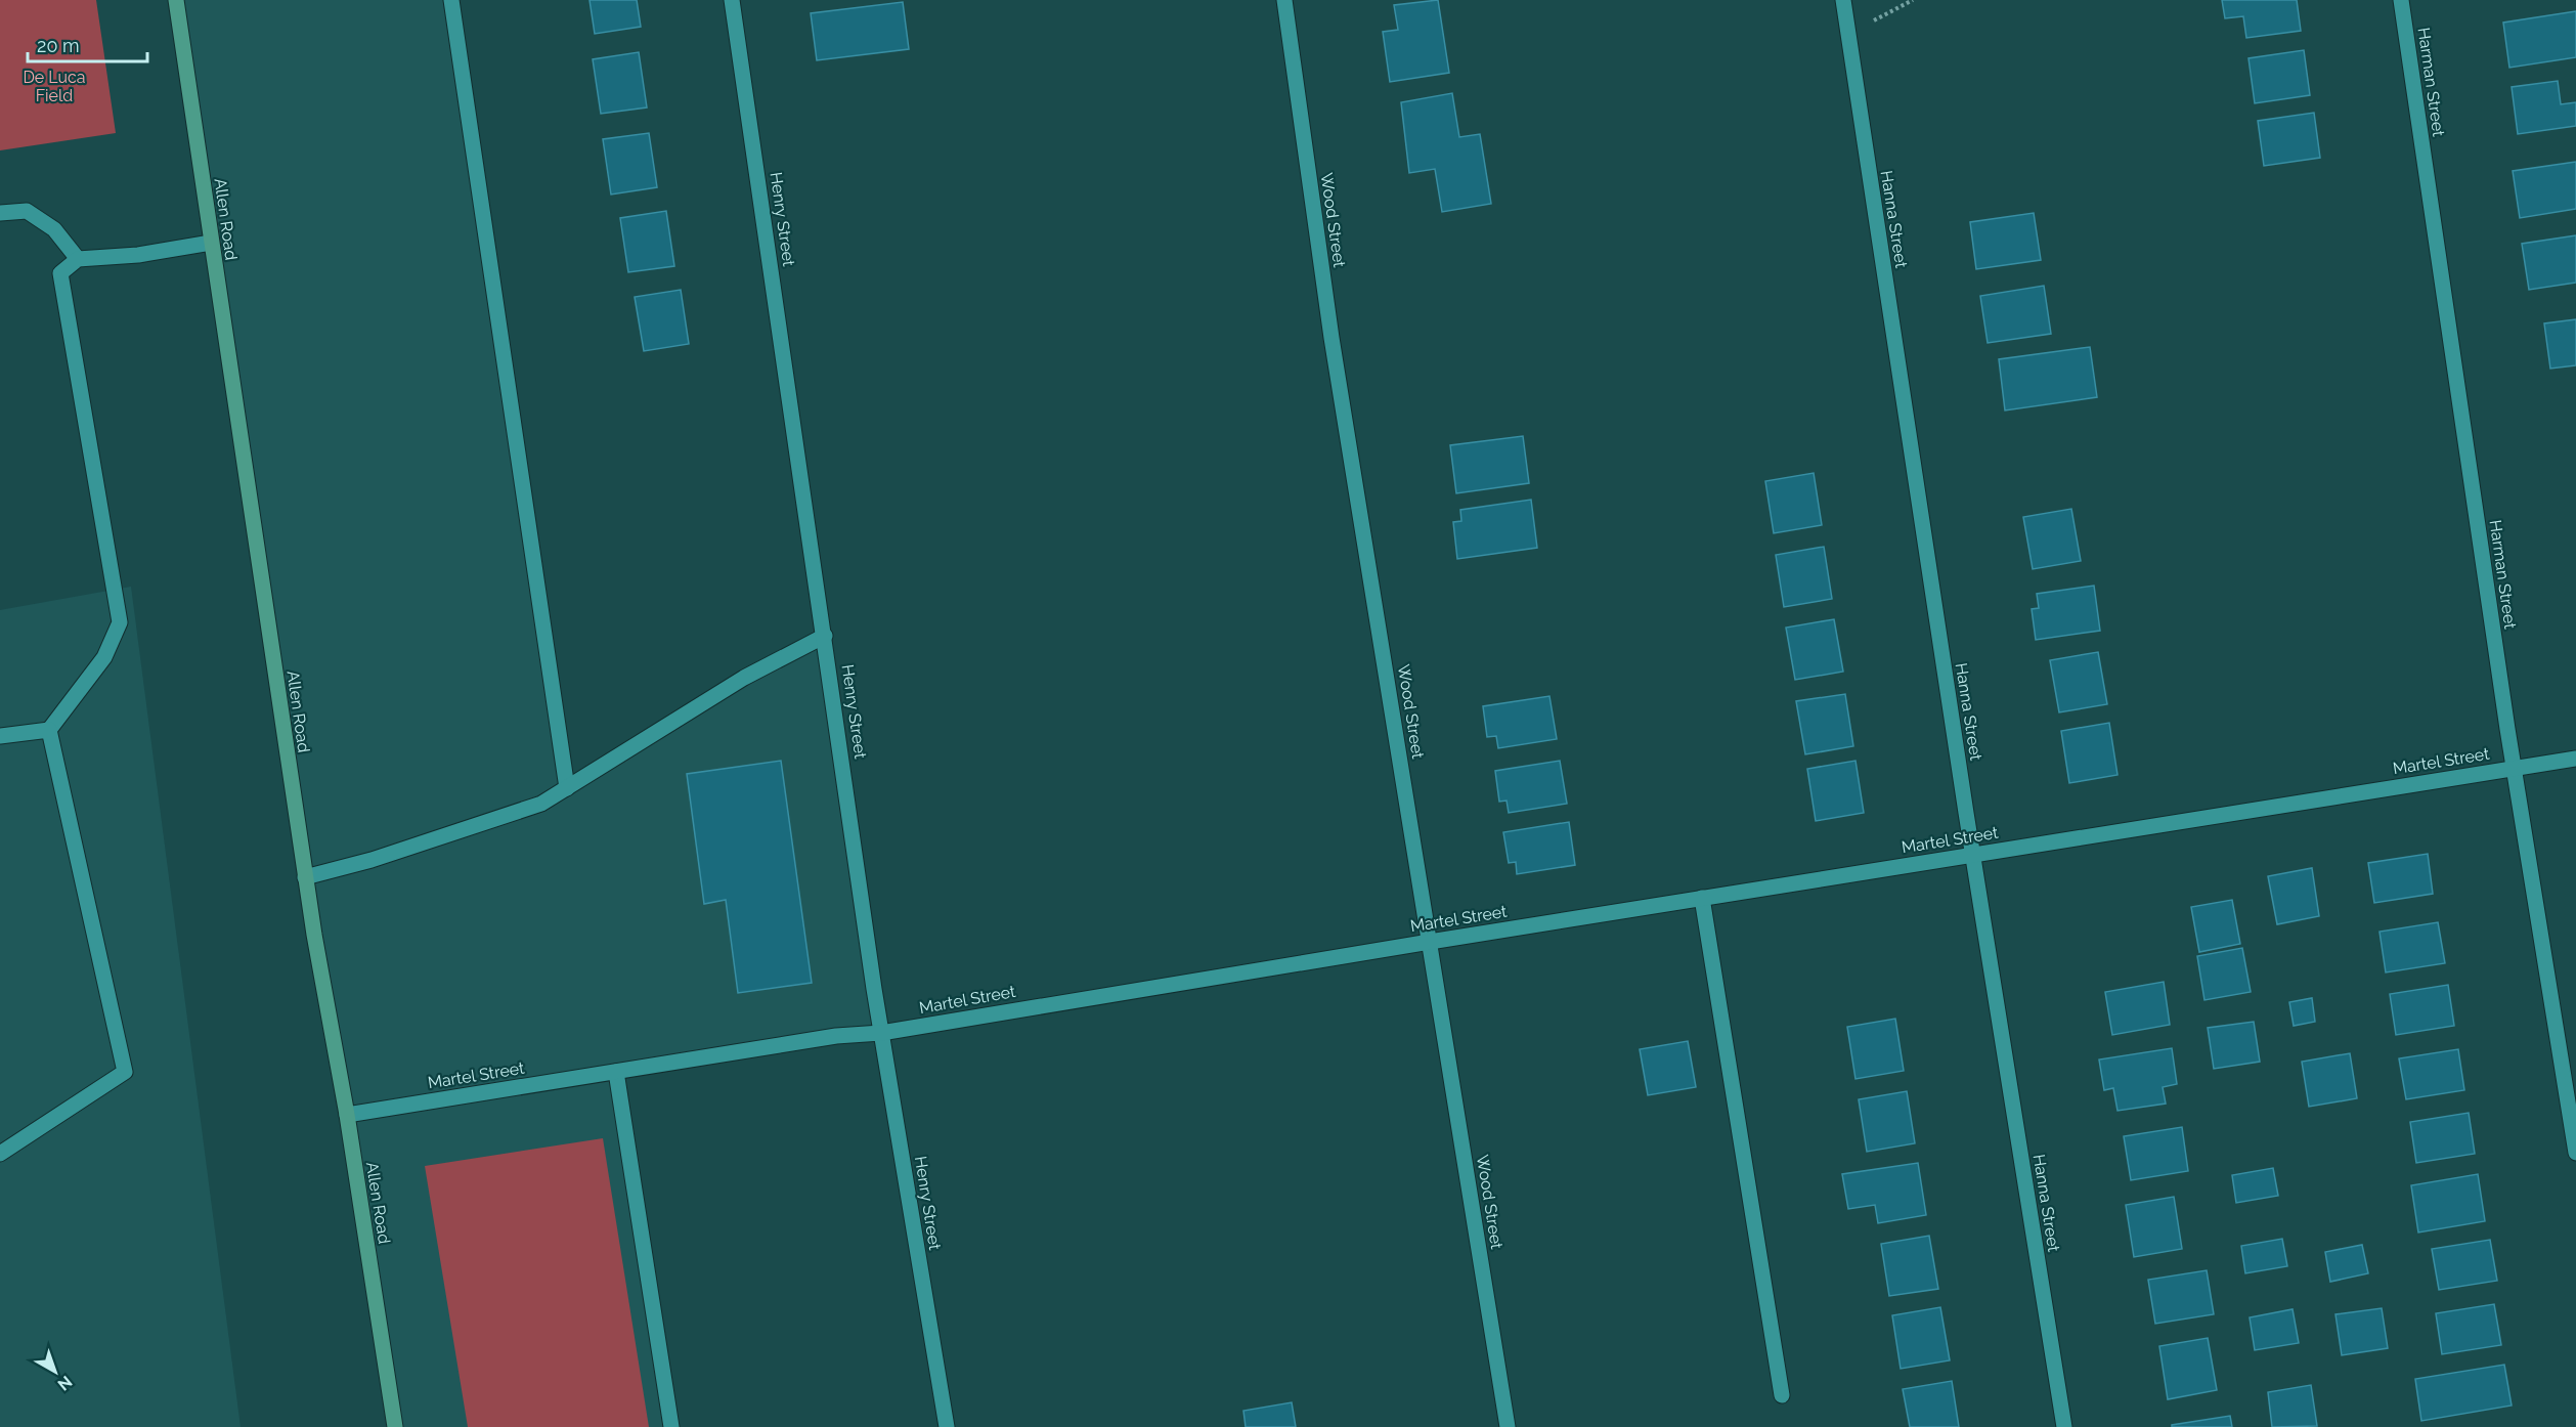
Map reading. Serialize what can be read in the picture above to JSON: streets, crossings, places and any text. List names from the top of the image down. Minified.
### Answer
{"streets":{"main road":["Allen Road"],"street":["Harman Street","Henry Street","Hanna Street","Wood Street","Martel Street"]},"crossings":[["Harman Street","Martel Street"],["Allen Road","Martel Street"],["Henry Street","Martel Street"],["Hanna Street","Martel Street"],["Wood Street","Martel Street"]],"parks":["De Luca Field"],"scale_bar":"20 m","north":"bottom right"}
